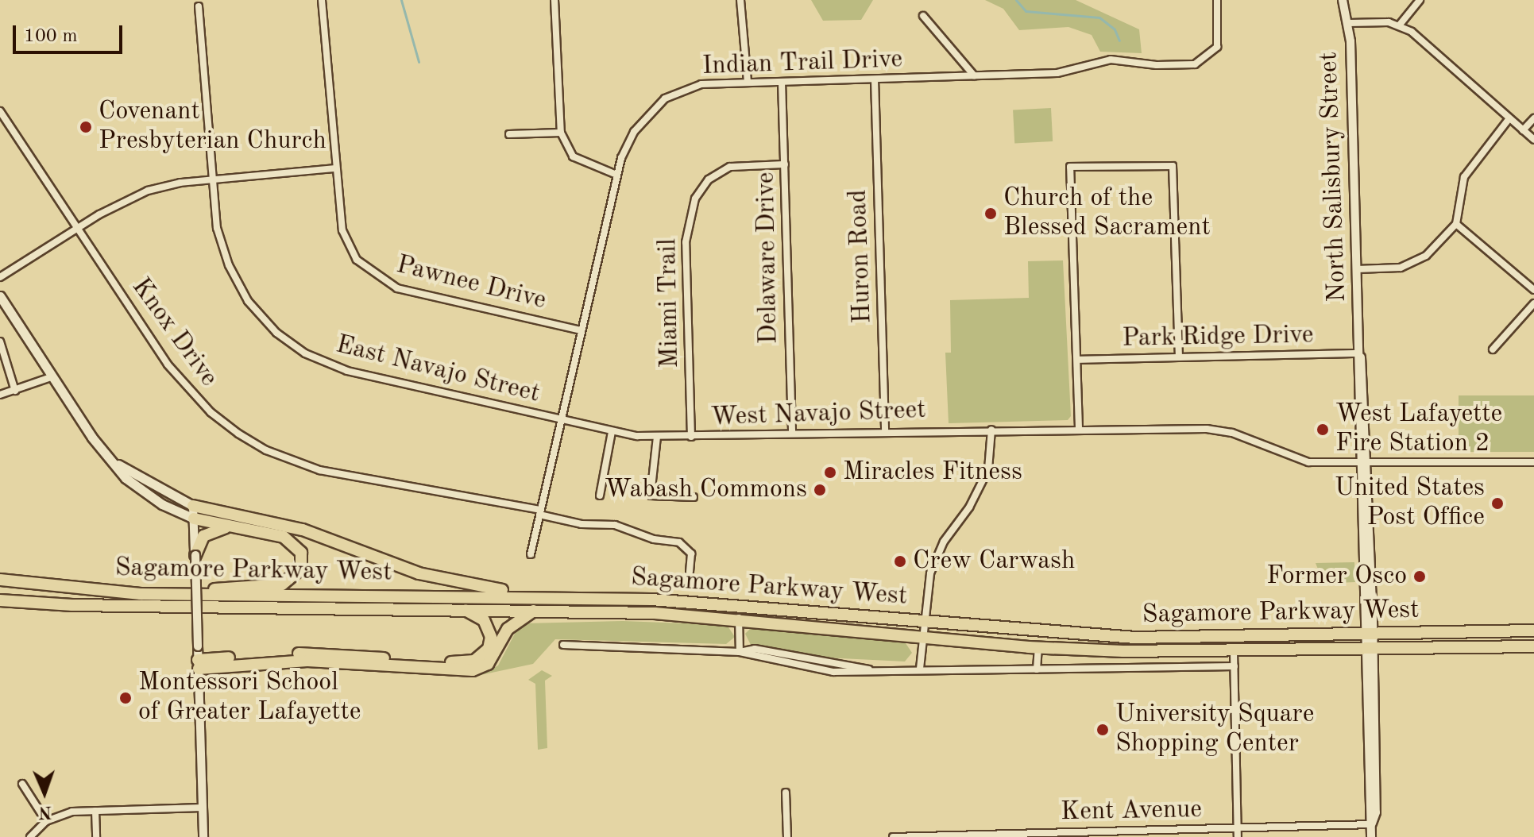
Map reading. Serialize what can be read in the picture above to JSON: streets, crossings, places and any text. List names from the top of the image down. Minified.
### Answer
{"streets":{"highway":["Sagamore Parkway West"],"street":["Indian Trail Drive","North Salisbury Street","Huron Road","Delaware Drive","Pawnee Drive","Miami Trail","Knox Drive","Park Ridge Drive","East Navajo Street","West Navajo Street","Kent Avenue"]},"crossings":[["Indian Trail Drive","Huron Road"],["Indian Trail Drive","Delaware Drive"],["Indian Trail Drive","Pawnee Drive"],["Indian Trail Drive","Knox Drive"],["Indian Trail Drive","East Navajo Street"],["Indian Trail Drive","West Navajo Street"],["North Salisbury Street","Park Ridge Drive"],["North Salisbury Street","West Navajo Street"],["North Salisbury Street","Sagamore Parkway West"],["North Salisbury Street","Kent Avenue"],["Huron Road","West Navajo Street"],["Delaware Drive","Miami Trail"],["Delaware Drive","West Navajo Street"],["Miami Trail","West Navajo Street"],["East Navajo Street","West Navajo Street"]],"places":["Covenant Presbyterian Church","Church of the Blessed Sacrament","West Lafayette Fire Station 2","Miracles Fitness","Wabash Commons","United States Post Office","Crew Carwash","Former Osco","Montessori School of Greater Lafayette","University Square Shopping Center"],"scale_bar":"100 m","north":"bottom"}
